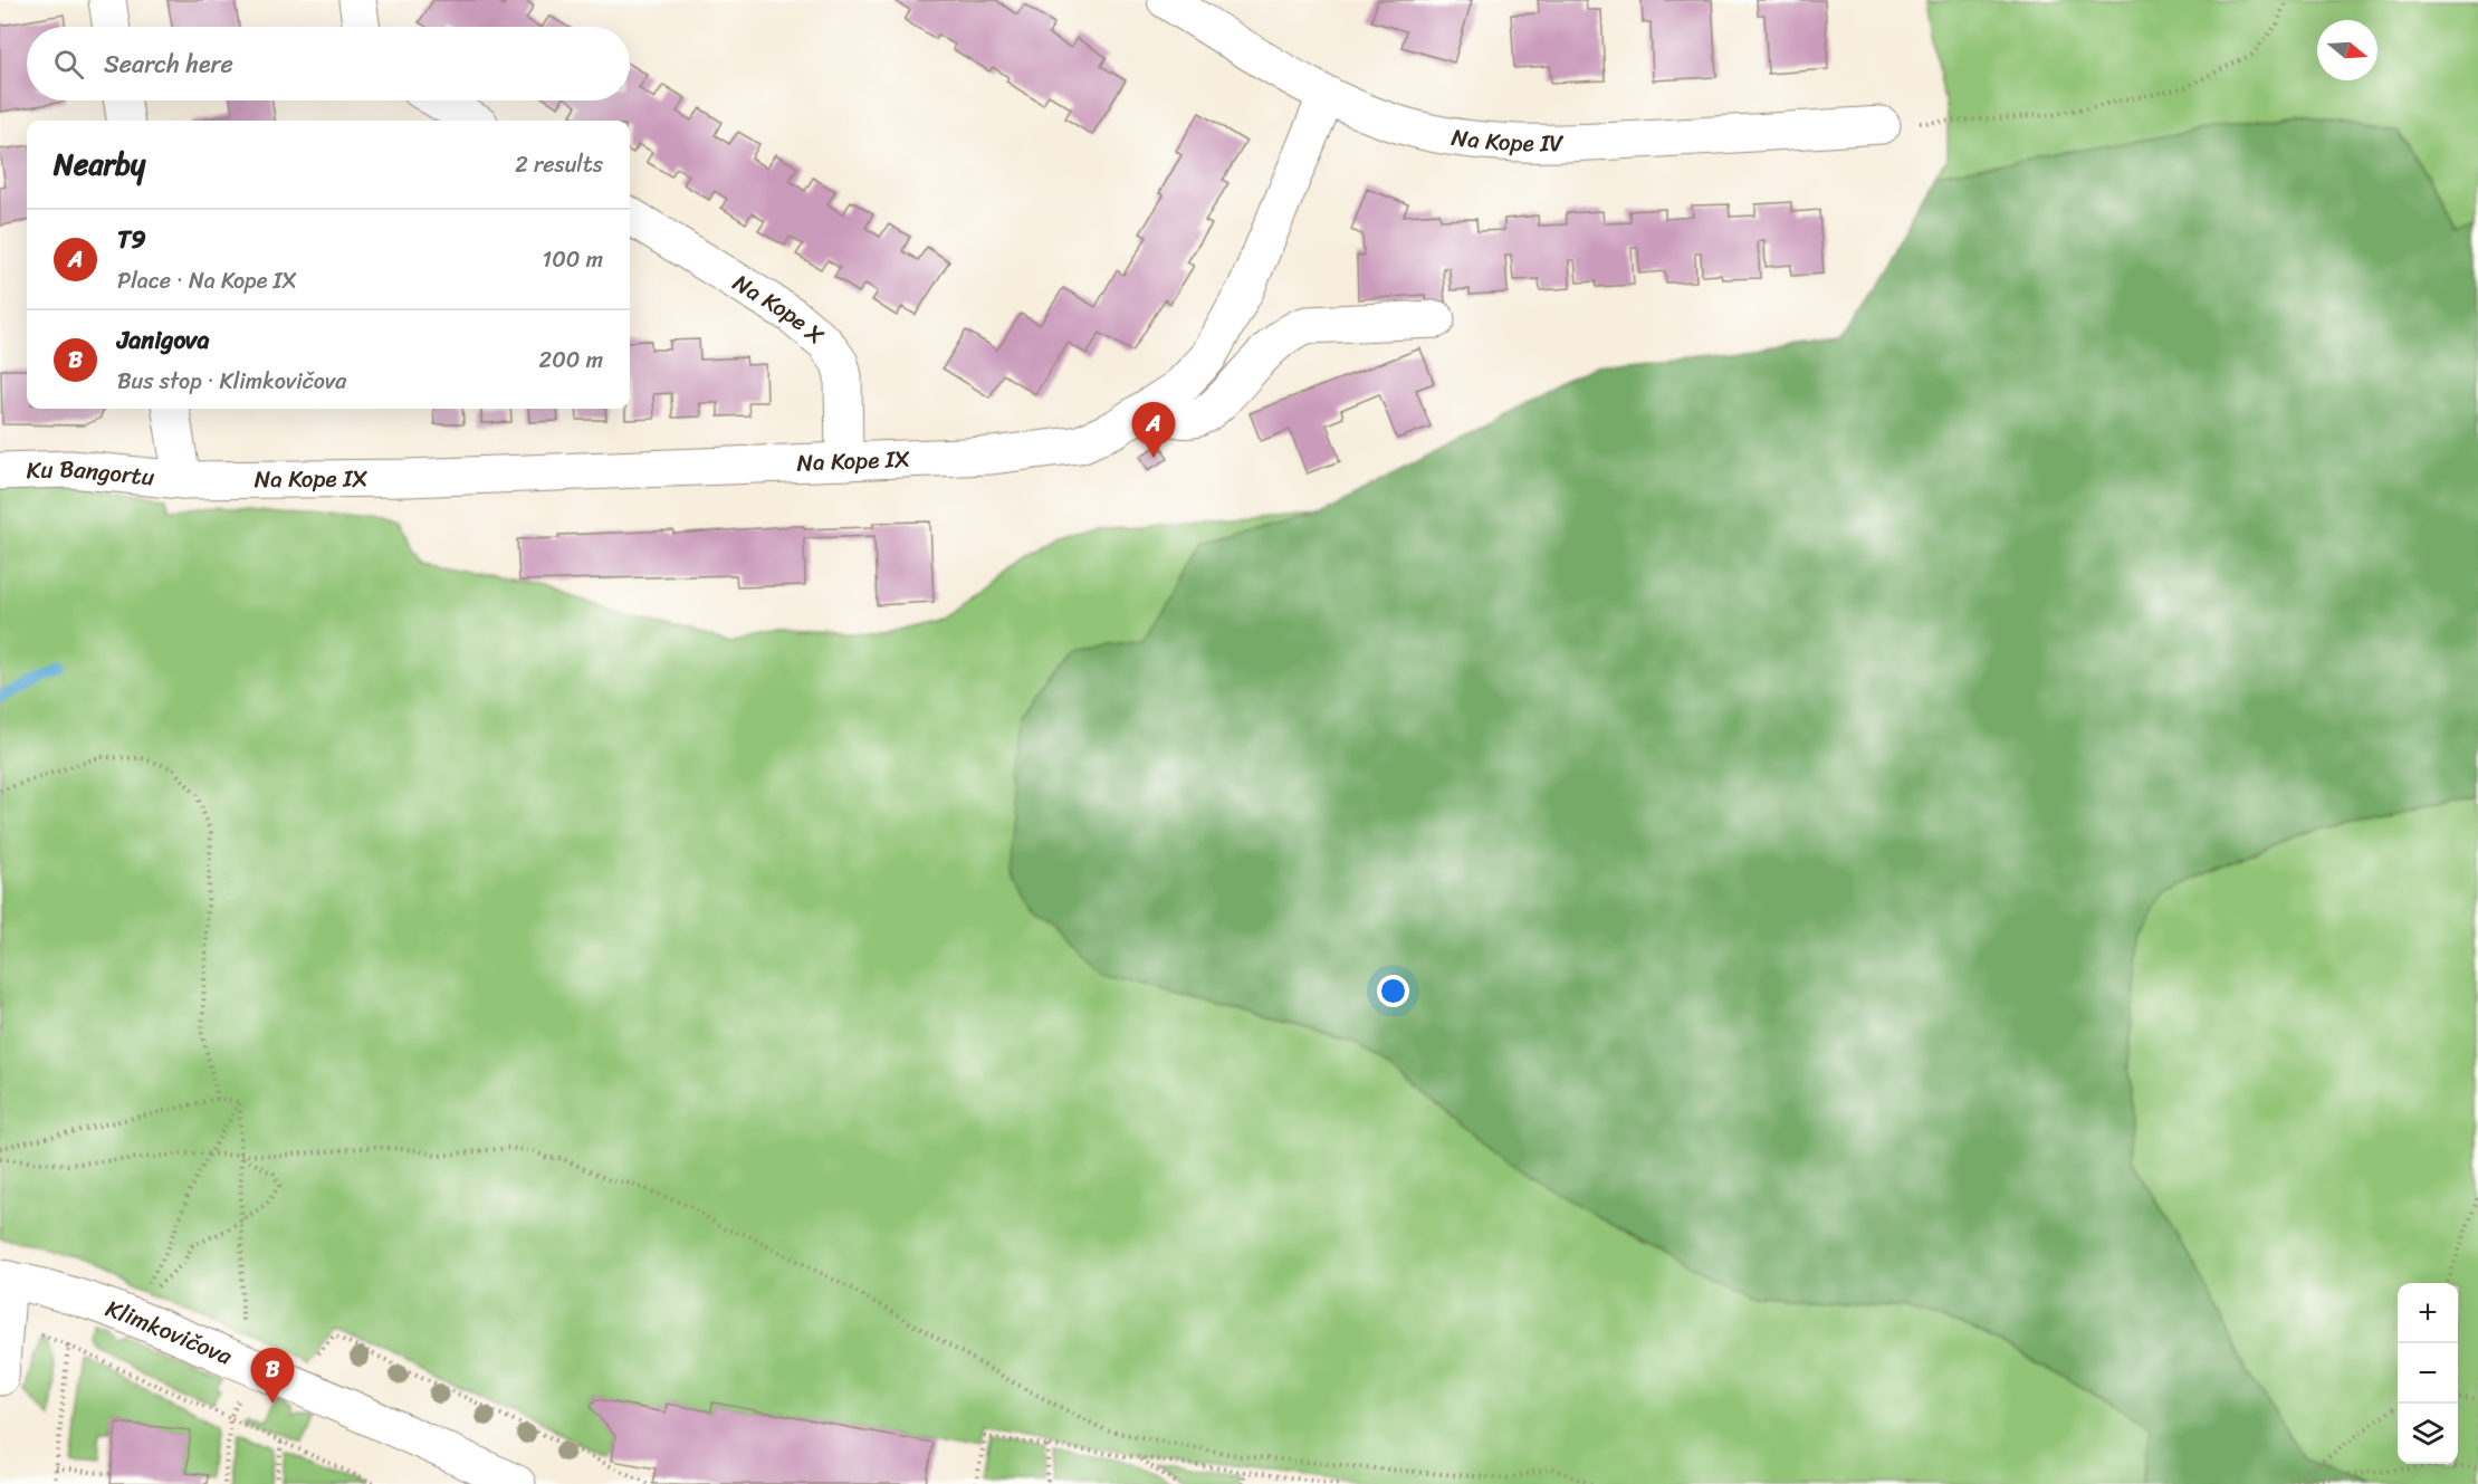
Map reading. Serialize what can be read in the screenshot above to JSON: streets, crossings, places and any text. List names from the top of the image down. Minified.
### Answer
{"streets":{"street":["Na Kope IV","Na Kope X","Na Kope IX","Ku Bangortu","Klimkovičova"]},"crossings":[["Na Kope IV","Na Kope IX"],["Na Kope X","Na Kope IX"],["Na Kope IX","Ku Bangortu"]],"north":"right","page":{"search":"Search here","heading":["Nearby","2 results"],"list":[{"mark":"A","name":"T9","note":"Place · Na Kope IX","value":"100 m"},{"mark":"B","name":"Janigova","note":"Bus stop · Klimkovičova","value":"200 m"}],"pins":["A","B"],"map_buttons":["+","−"]}}
